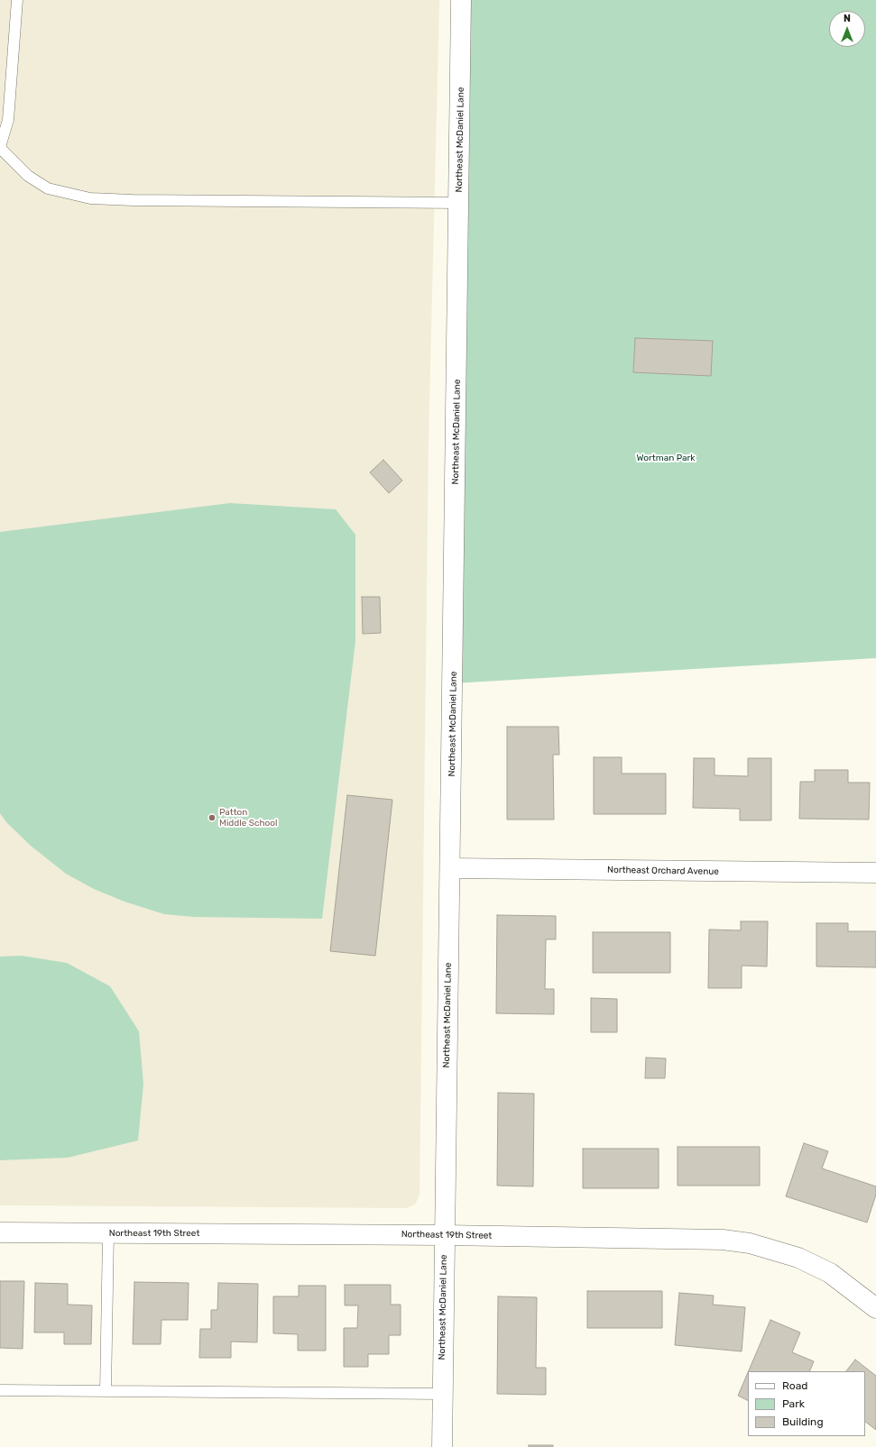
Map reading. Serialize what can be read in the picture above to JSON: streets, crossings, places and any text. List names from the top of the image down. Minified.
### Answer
{"streets":{"street":["Northeast McDaniel Lane","Northeast Orchard Avenue","Northeast 19th Street"]},"crossings":[["Northeast McDaniel Lane","Northeast Orchard Avenue"],["Northeast McDaniel Lane","Northeast 19th Street"]],"parks":["Wortman Park"],"places":["Patton Middle School"],"legend":["Road","Park","Building"],"north":"top"}
